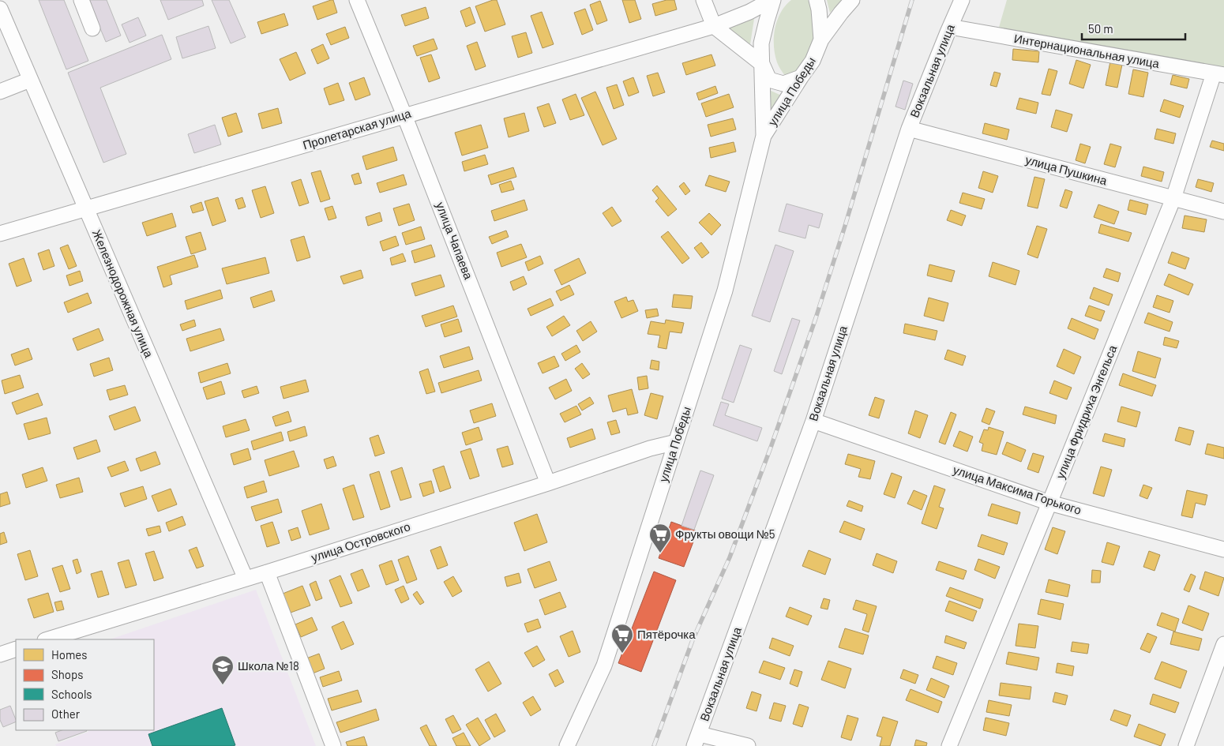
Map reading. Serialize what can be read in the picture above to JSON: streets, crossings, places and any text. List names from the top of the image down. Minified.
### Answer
{"streets":{"street":["Интернациональная улица","Вокзальная улица","улица Победы","Пролетарская улица","улица Пушкина","улица Чапаева","Железнодорожная улица","улица Фридриха Энгельса","улица Максима Горького","улица Островского"]},"crossings":[["Интернациональная улица","Вокзальная улица"],["Интернациональная улица","улица Фридриха Энгельса"],["Вокзальная улица","улица Пушкина"],["Вокзальная улица","улица Максима Горького"],["улица Победы","Пролетарская улица"],["улица Победы","улица Островского"],["Пролетарская улица","улица Чапаева"],["Пролетарская улица","Железнодорожная улица"],["улица Пушкина","улица Фридриха Энгельса"],["улица Чапаева","улица Островского"],["Железнодорожная улица","улица Островского"],["улица Фридриха Энгельса","улица Максима Горького"]],"places":{"supermarket":["Фрукты овощи №5","Пятёрочка"],"school or university":["Школа №18"]},"legend":["Homes","Shops","Schools","Other"],"scale_bar":"50 m"}
